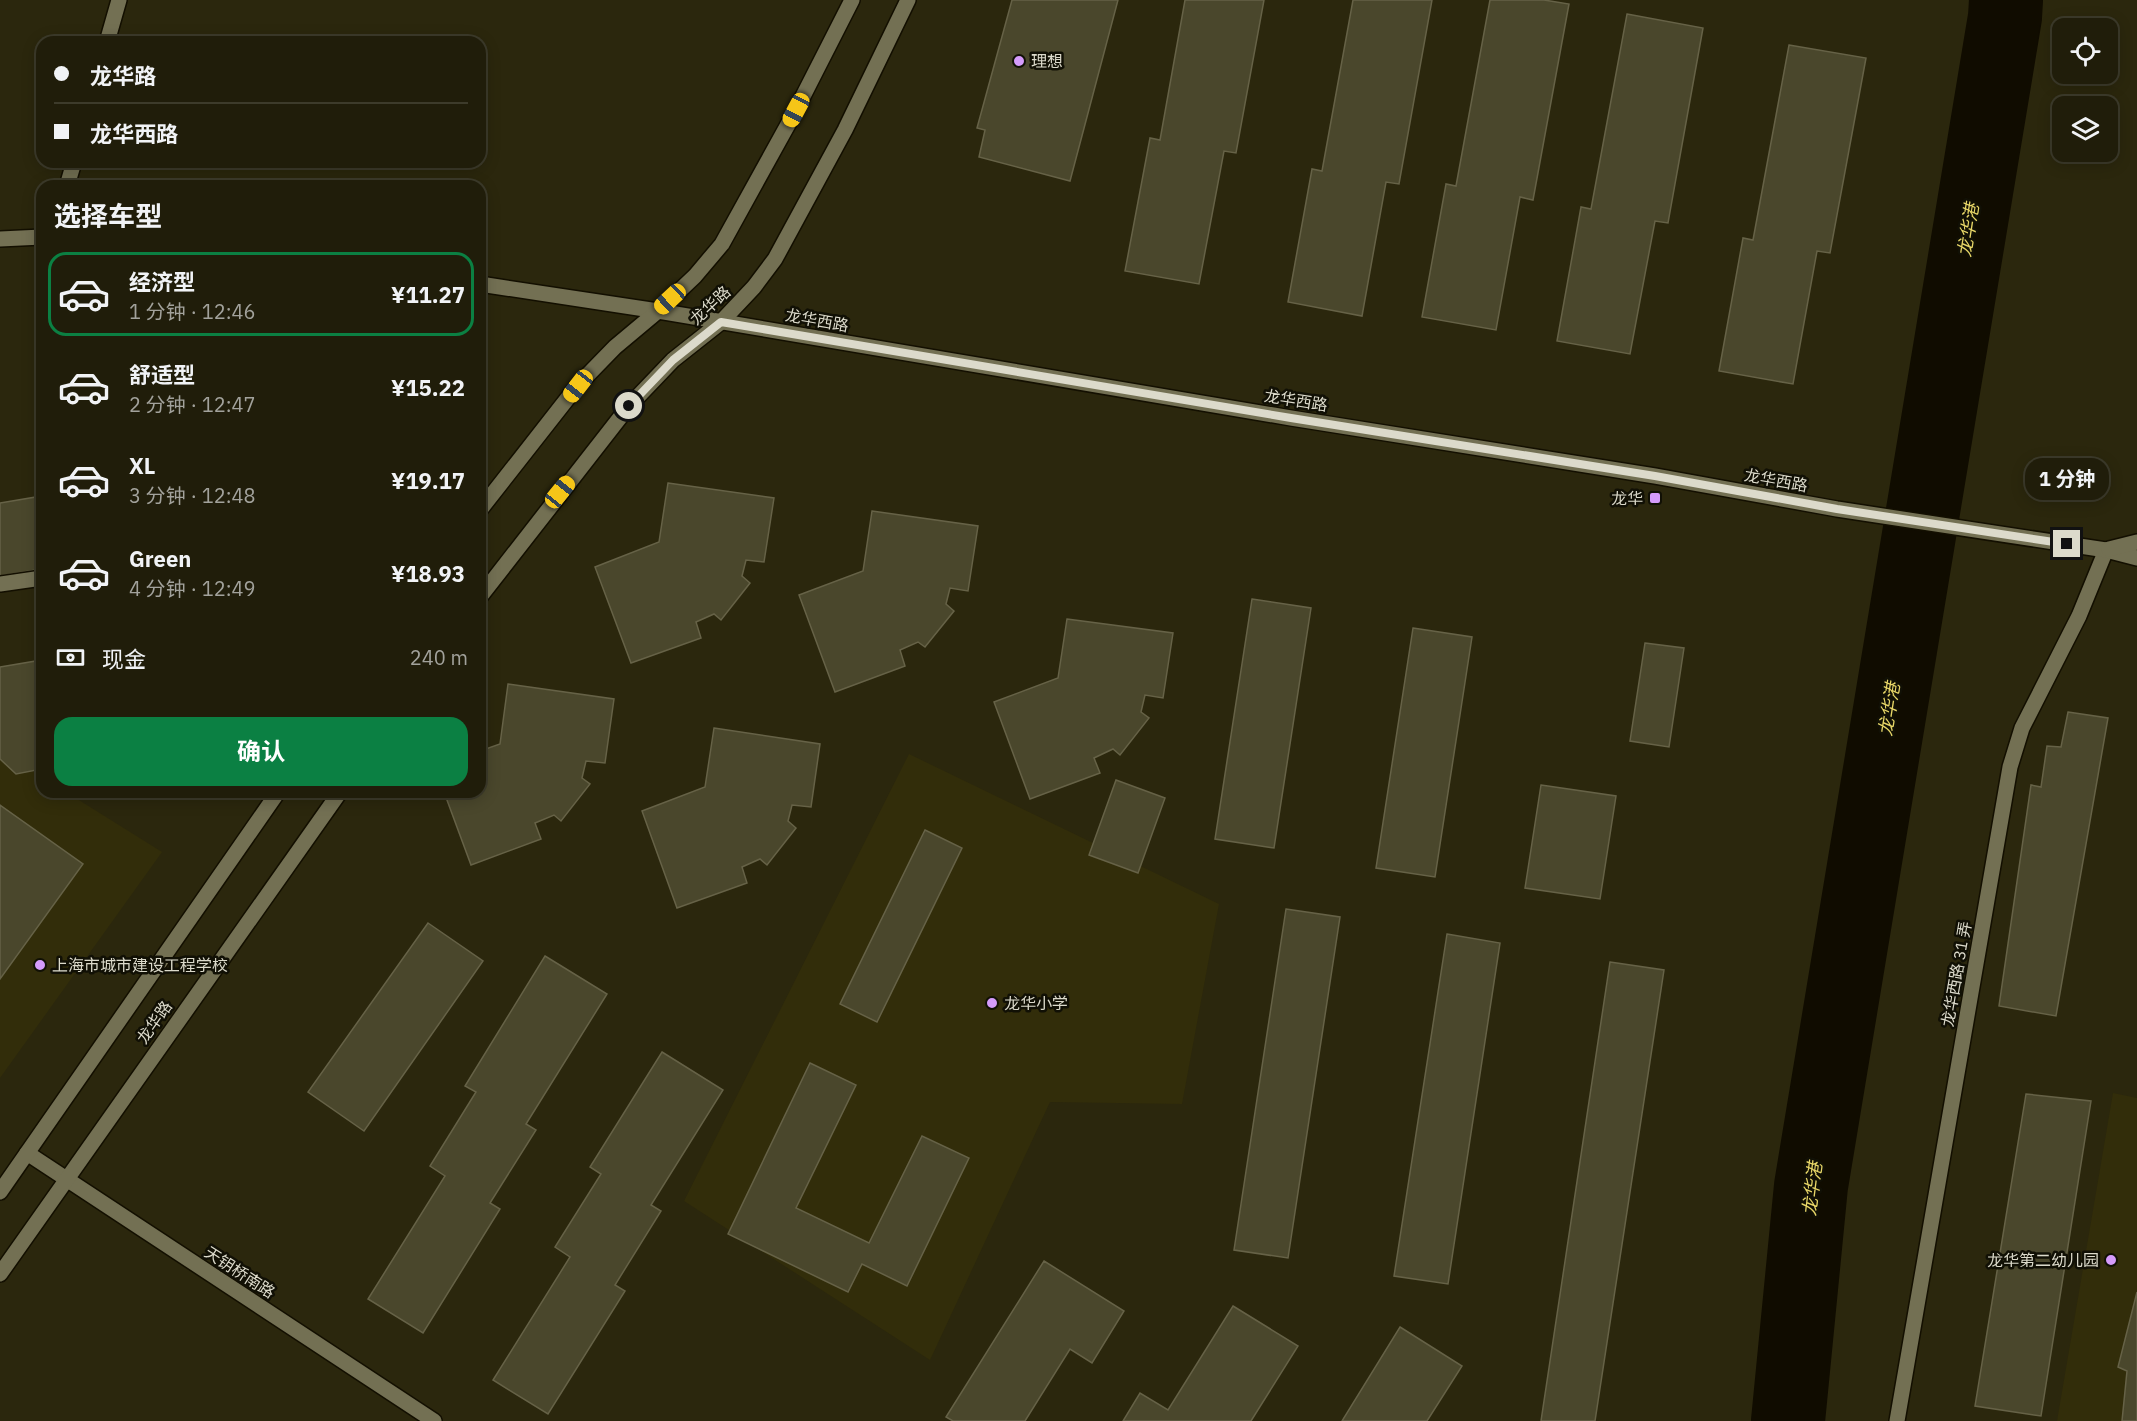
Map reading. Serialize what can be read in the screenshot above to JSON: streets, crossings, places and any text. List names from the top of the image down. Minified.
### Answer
{"streets":{"street":["龙华路","龙华西路","龙华西路 31 弄","天钥桥南路"]},"crossings":[["龙华路","龙华西路"],["龙华路","天钥桥南路"],["龙华西路","龙华西路 31 弄"]],"water":["龙华港"],"places":{"other":["理想","上海市城市建设工程学校","龙华小学","龙华第二幼儿园"],"transit":["龙华"]},"page":{"banner":["龙华路","龙华西路"],"heading":"选择车型","list":[{"name":"经济型","note":"1 分钟 · 12:46","value":"¥11.27"},{"name":"舒适型","note":"2 分钟 · 12:47","value":"¥15.22"},{"name":"XL","note":"3 分钟 · 12:48","value":"¥19.17"},{"name":"Green","note":"4 分钟 · 12:49","value":"¥18.93"}],"bubble":"1 分钟","pay":["现金","240 m"],"buttons":"确认"}}
